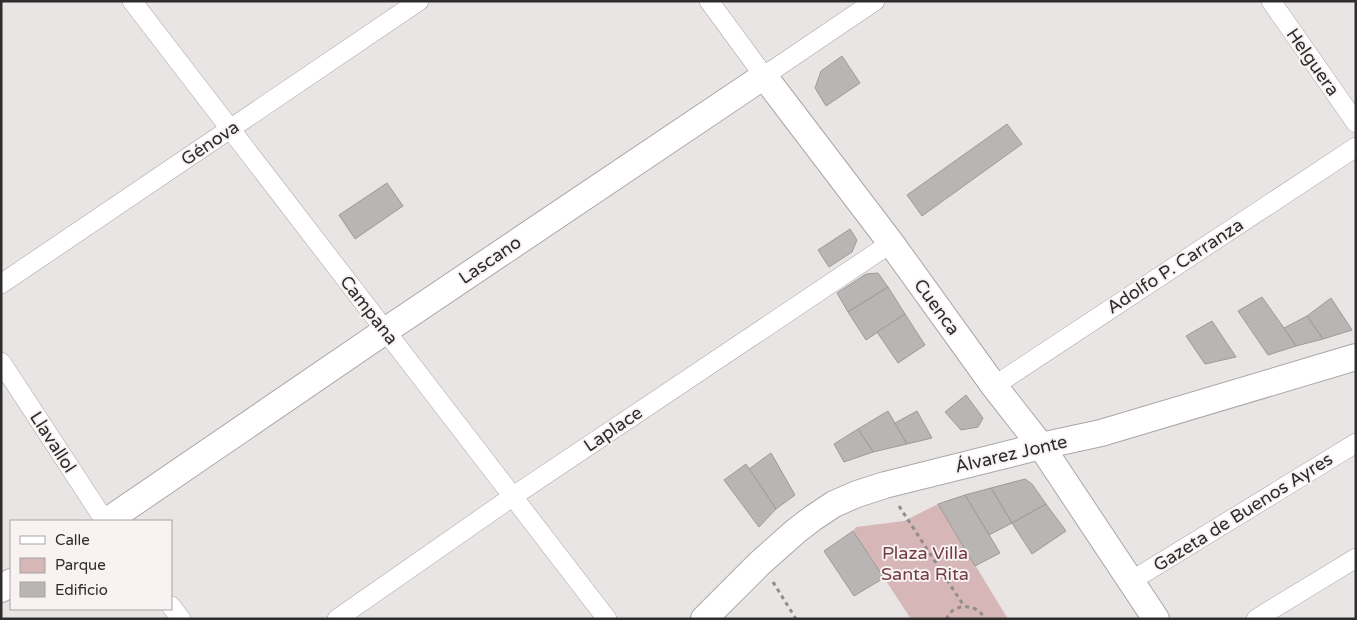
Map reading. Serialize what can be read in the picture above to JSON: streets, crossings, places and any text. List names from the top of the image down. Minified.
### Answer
{"streets":{"street":["Helguera","Génova","Lascano","Adolfo P. Carranza","Cuenca","Campana","Laplace","Llavallol","Álvarez Jonte","Gazeta de Buenos Ayres"]},"crossings":[["Génova","Campana"],["Lascano","Cuenca"],["Lascano","Campana"],["Adolfo P. Carranza","Cuenca"],["Cuenca","Laplace"],["Cuenca","Álvarez Jonte"],["Cuenca","Gazeta de Buenos Ayres"],["Campana","Laplace"]],"parks":["Plaza Villa Santa Rita"],"legend":["Calle","Parque","Edificio"]}
